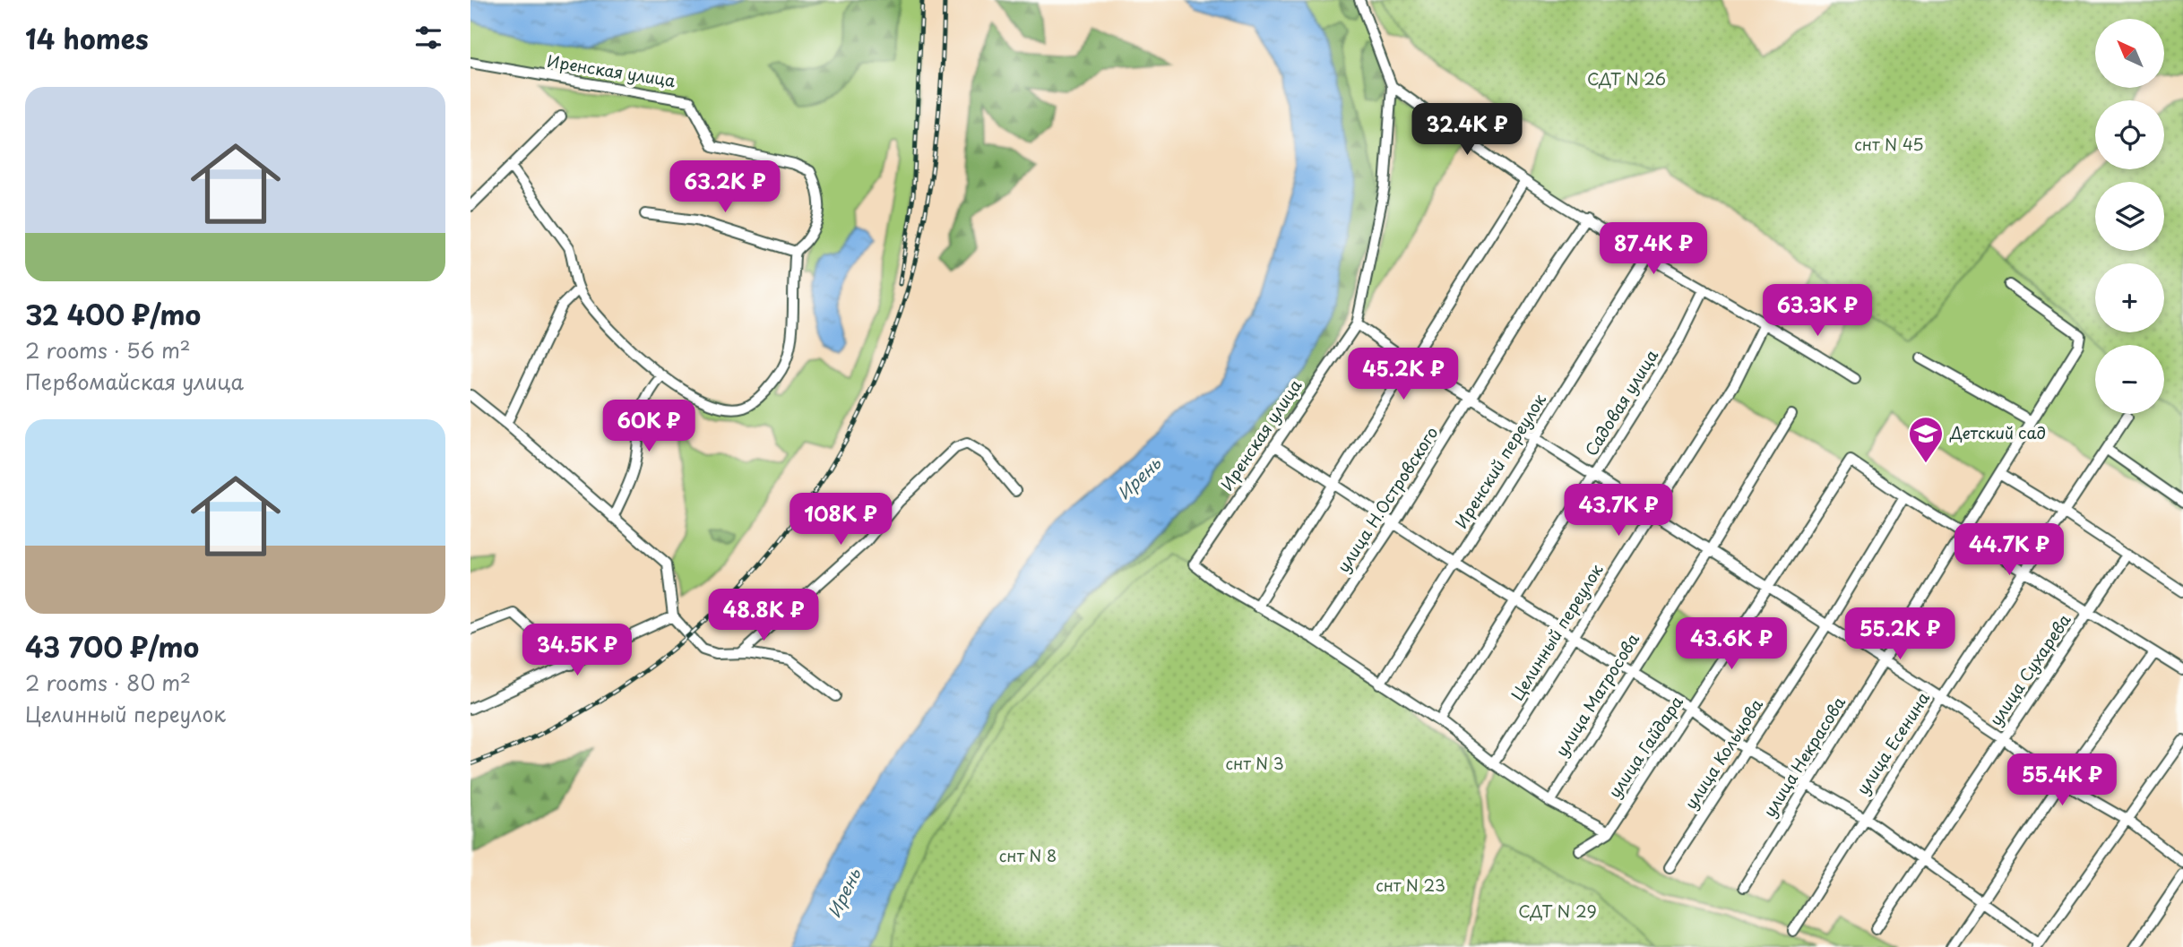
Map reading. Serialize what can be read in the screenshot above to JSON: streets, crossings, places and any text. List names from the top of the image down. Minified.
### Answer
{"streets":{"street":["Иренская улица","Садовая улица","Иренский переулок","улица Н.Островского","Целинный переулок","улица Сухарева","улица Матросова","улица Есенина","улица Гайдара","улица Кольцова","улица Некрасова"]},"crossings":[["улица Гайдара","улица Кольцова"]],"water":["Ирень"],"parks":["СДТ N 26","снт N 45","снт N 3","снт N 8","снт N 23","СДТ N 29"],"places":{"school or university":["Детский сад"]},"north":"top left","page":{"heading":"14 homes","map_buttons":["+","−"],"list":[{"name":"32 400 ₽/mo","note":"2 rooms · 56 m² · Первомайская улица"},{"name":"43 700 ₽/mo","note":"2 rooms · 80 m² · Целинный переулок"}],"price":["32.4K ₽","63.2K ₽","87.4K ₽","63.3K ₽","45.2K ₽","60K ₽","43.7K ₽","108K ₽","44.7K ₽","48.8K ₽","55.2K ₽","43.6K ₽","34.5K ₽","55.4K ₽"]}}
